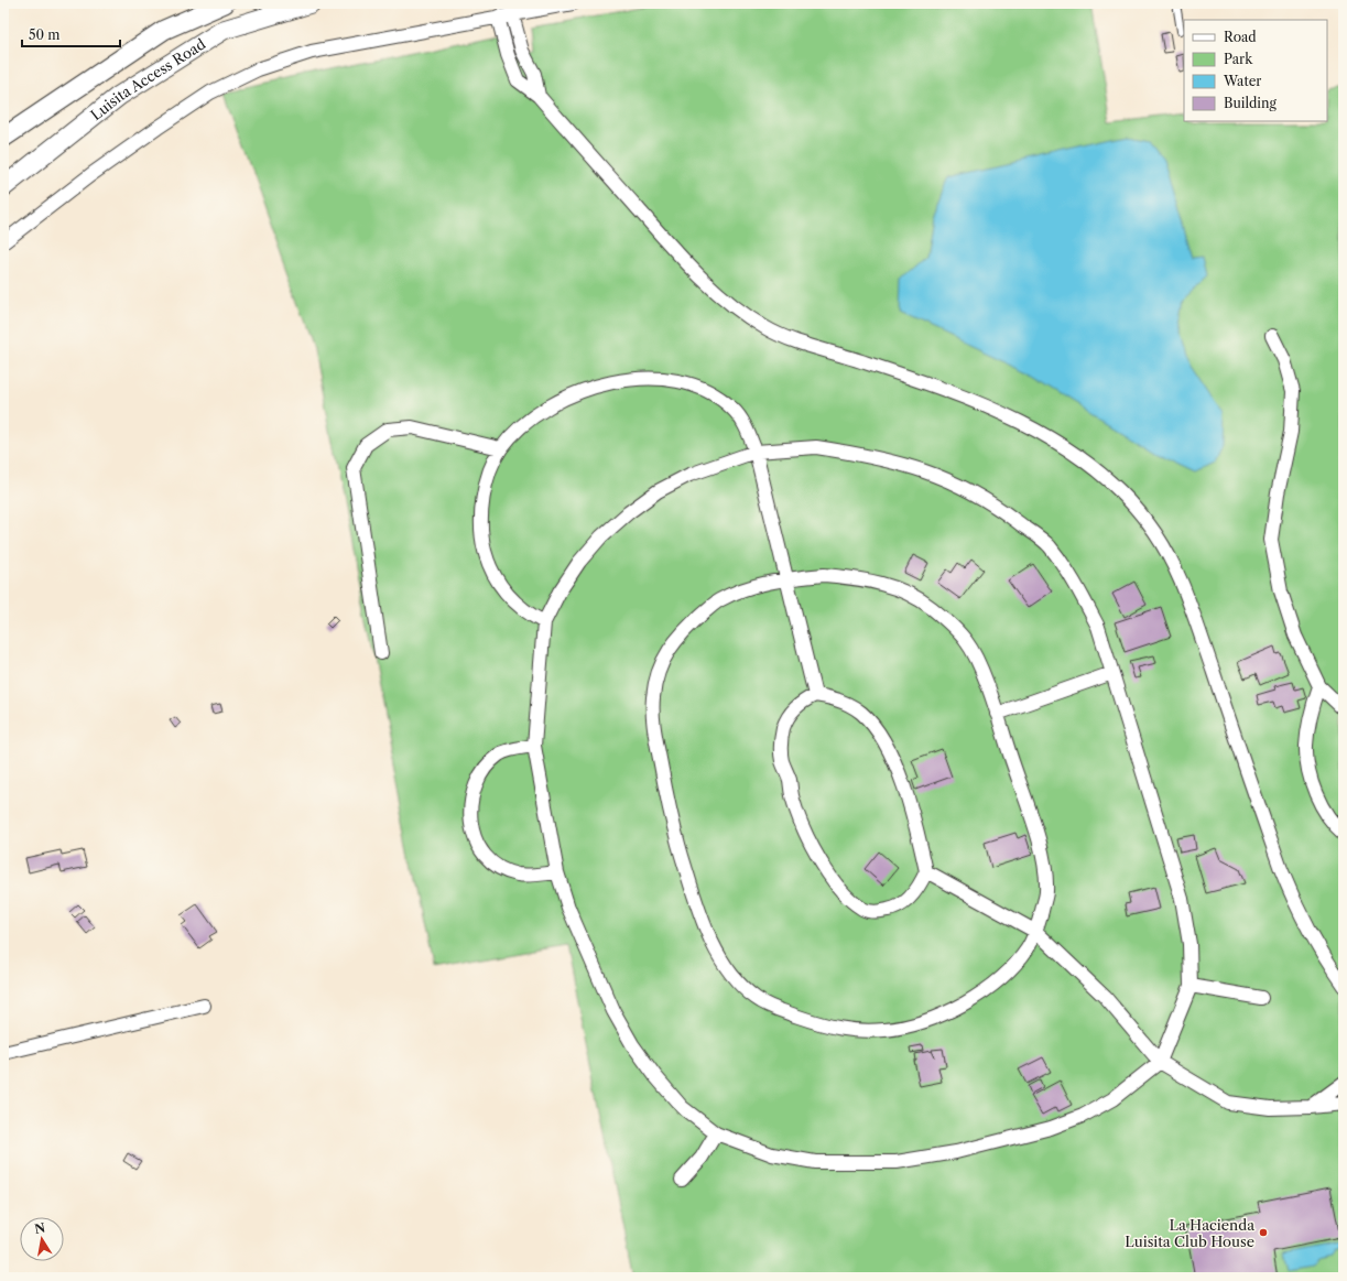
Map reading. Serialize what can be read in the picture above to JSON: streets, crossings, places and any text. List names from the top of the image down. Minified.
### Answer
{"streets":{"main road":["Luisita Access Road"]},"places":["La Hacienda Luisita Club House"],"legend":["Road","Park","Water","Building"],"scale_bar":"50 m","north":"top"}
